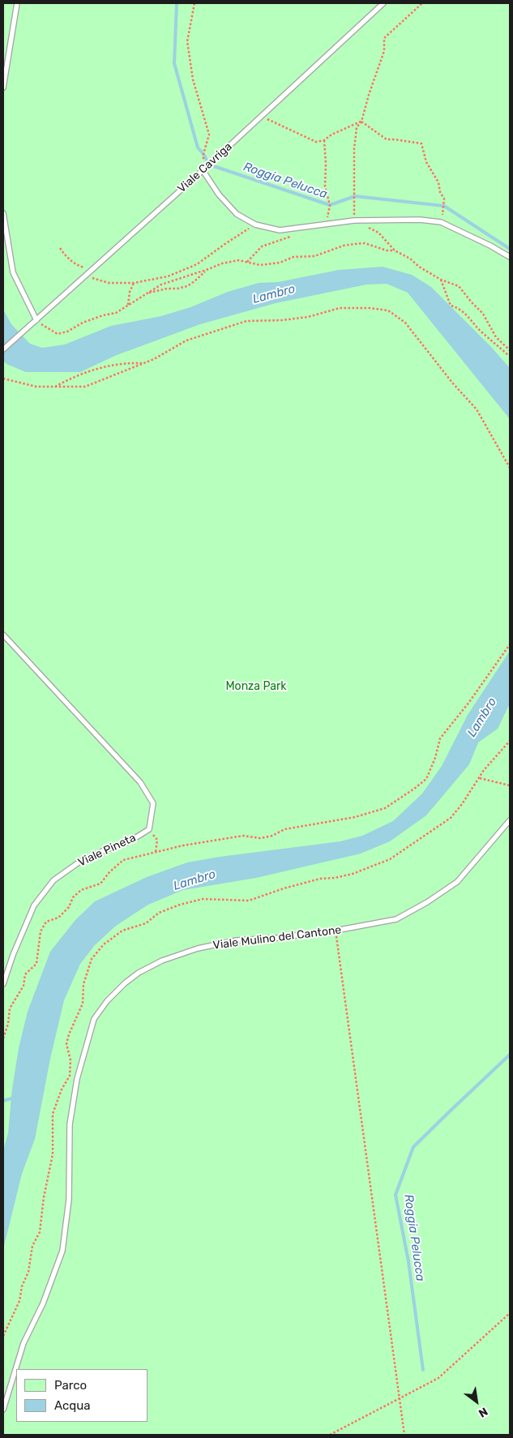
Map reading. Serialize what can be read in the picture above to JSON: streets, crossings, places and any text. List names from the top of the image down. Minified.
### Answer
{"streets":{"lane":["Viale Cavriga","Viale Pineta","Viale Mulino del Cantone"]},"water":["Roggia Pelucca","Lambro"],"parks":["Monza Park"],"legend":["Parco","Acqua"],"north":"bottom right"}
